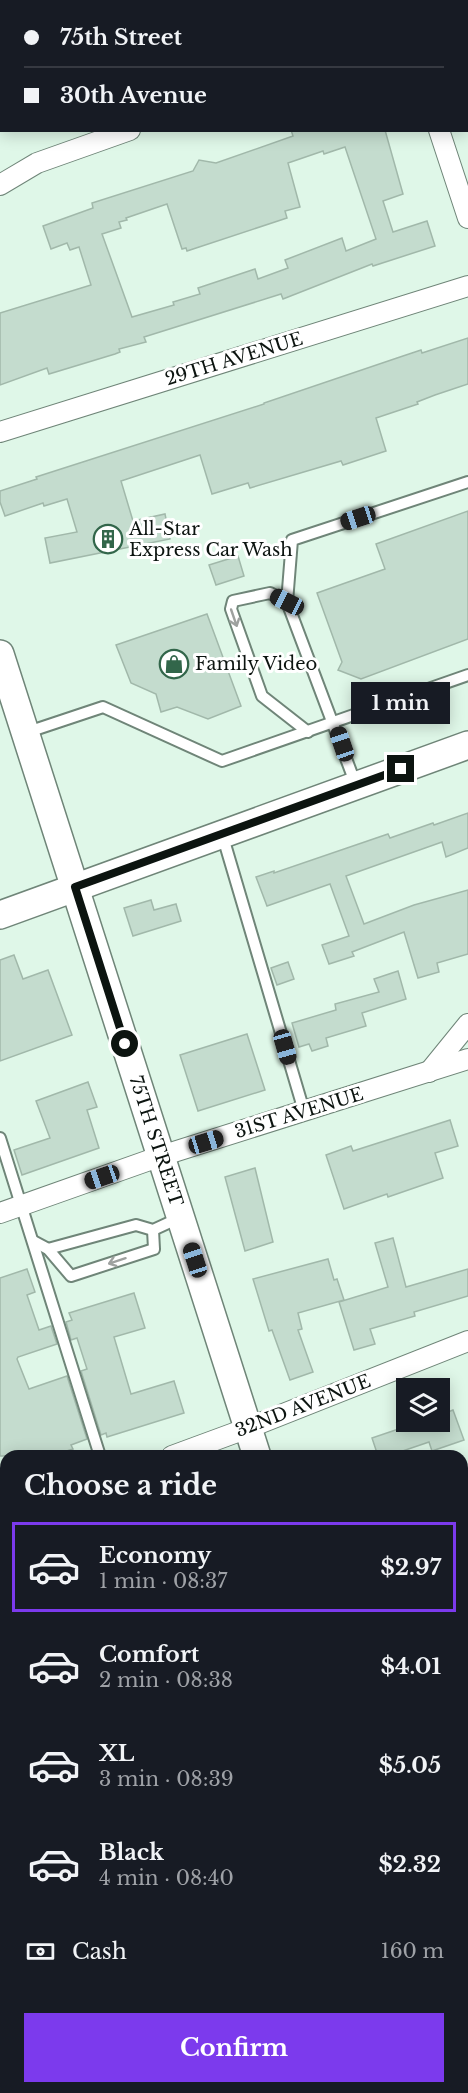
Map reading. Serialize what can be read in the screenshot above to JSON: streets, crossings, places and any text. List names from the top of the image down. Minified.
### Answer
{"streets":{"street":["29TH AVENUE","31ST AVENUE","75TH STREET","32ND AVENUE"]},"crossings":[["31ST AVENUE","75TH STREET"],["75TH STREET","32ND AVENUE"]],"places":{"building":["All-Star Express Car Wash"],"shop":["Family Video"]},"page":{"banner":["75th Street","30th Avenue"],"bubble":"1 min","heading":"Choose a ride","list":[{"name":"Economy","note":"1 min · 08:37","value":"$2.97"},{"name":"Comfort","note":"2 min · 08:38","value":"$4.01"},{"name":"XL","note":"3 min · 08:39","value":"$5.05"},{"name":"Black","note":"4 min · 08:40","value":"$2.32"}],"pay":["Cash","160 m"],"buttons":"Confirm"}}
